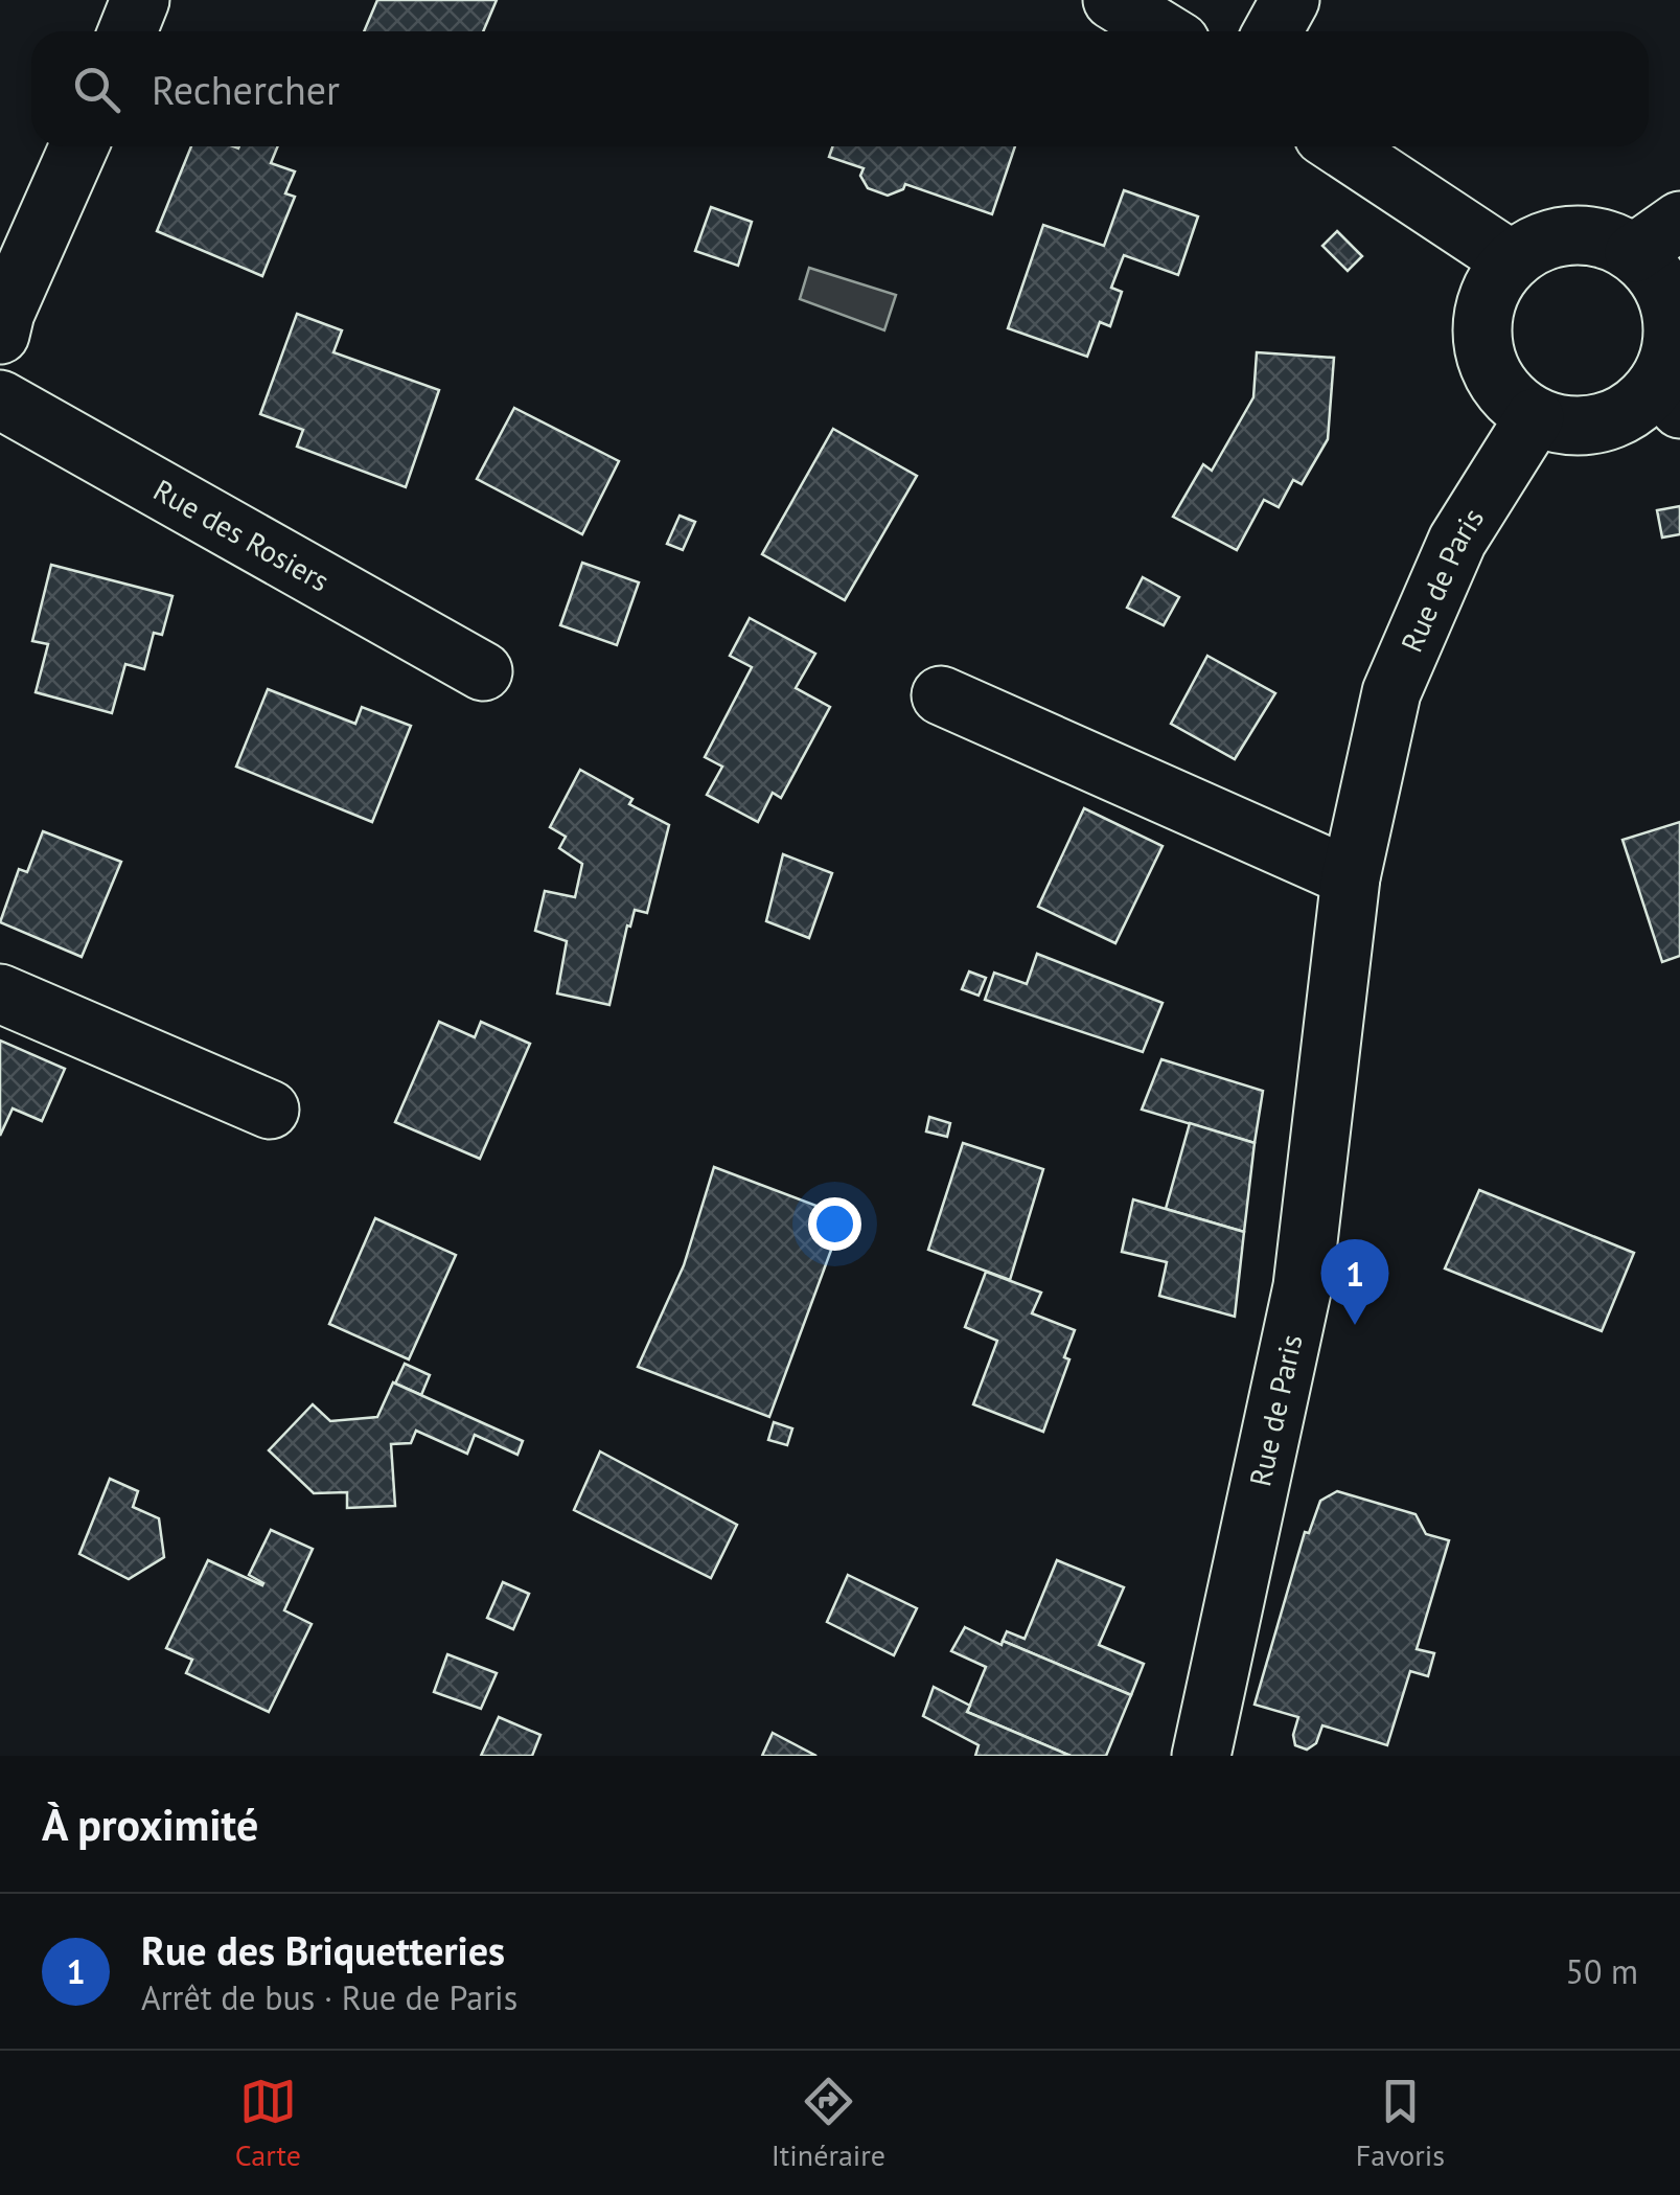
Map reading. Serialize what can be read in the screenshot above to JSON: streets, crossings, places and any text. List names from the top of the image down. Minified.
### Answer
{"streets":{"main road":["Rue des Rosiers","Rue de Paris"]},"page":{"search":"Rechercher","pins":"1","heading":"À proximité","list":[{"mark":"1","name":"Rue des Briquetteries","note":"Arrêt de bus · Rue de Paris","value":"50 m"}],"nav":["Carte","Itinéraire","Favoris"]}}
